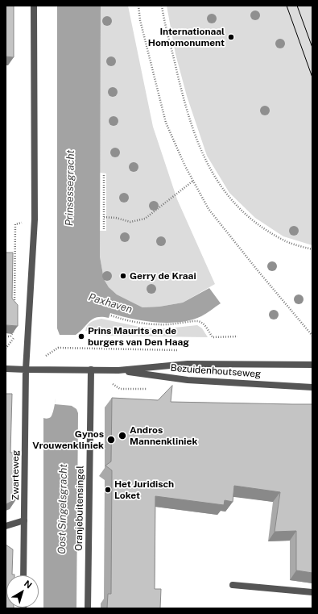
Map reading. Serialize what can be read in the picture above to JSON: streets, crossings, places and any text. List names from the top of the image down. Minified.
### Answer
{"streets":{"street":["Bezuidenhoutseweg","Zwarteweg","Oranjebuitensingel"]},"crossings":[["Bezuidenhoutseweg","Zwarteweg"],["Bezuidenhoutseweg","Oranjebuitensingel"]],"water":["Prinsessegracht","Paxhaven","Oost Singelsgracht"],"places":["Internationaal Homomonument","Gerry de Kraai","Prins Maurits en de burgers van Den Haag","Andros Mannenkliniek","Gynos Vrouwenkliniek","Het Juridisch Loket"],"north":"top right"}
